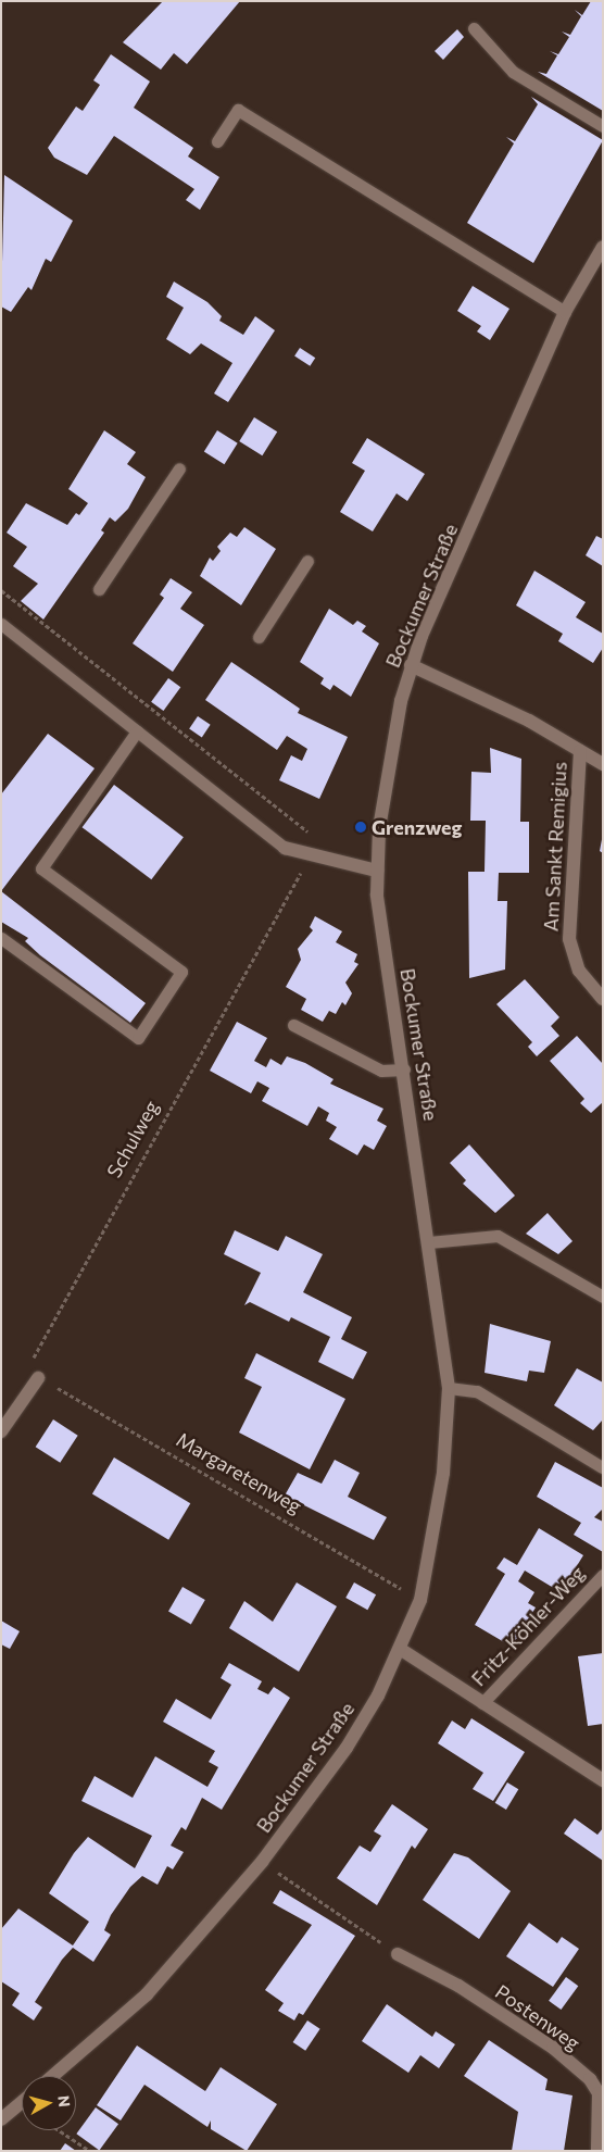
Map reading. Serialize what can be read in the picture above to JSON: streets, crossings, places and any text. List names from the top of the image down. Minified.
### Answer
{"streets":{"street":["Bockumer Straße","Am Sankt Remigius","Fritz-Köhler-Weg","Postenweg"],"path":["Schulweg","Margaretenweg"]},"crossings":[["Bockumer Straße","Margaretenweg"],["Bockumer Straße","Fritz-Köhler-Weg"],["Schulweg","Margaretenweg"]],"places":["Grenzweg"],"north":"right"}
